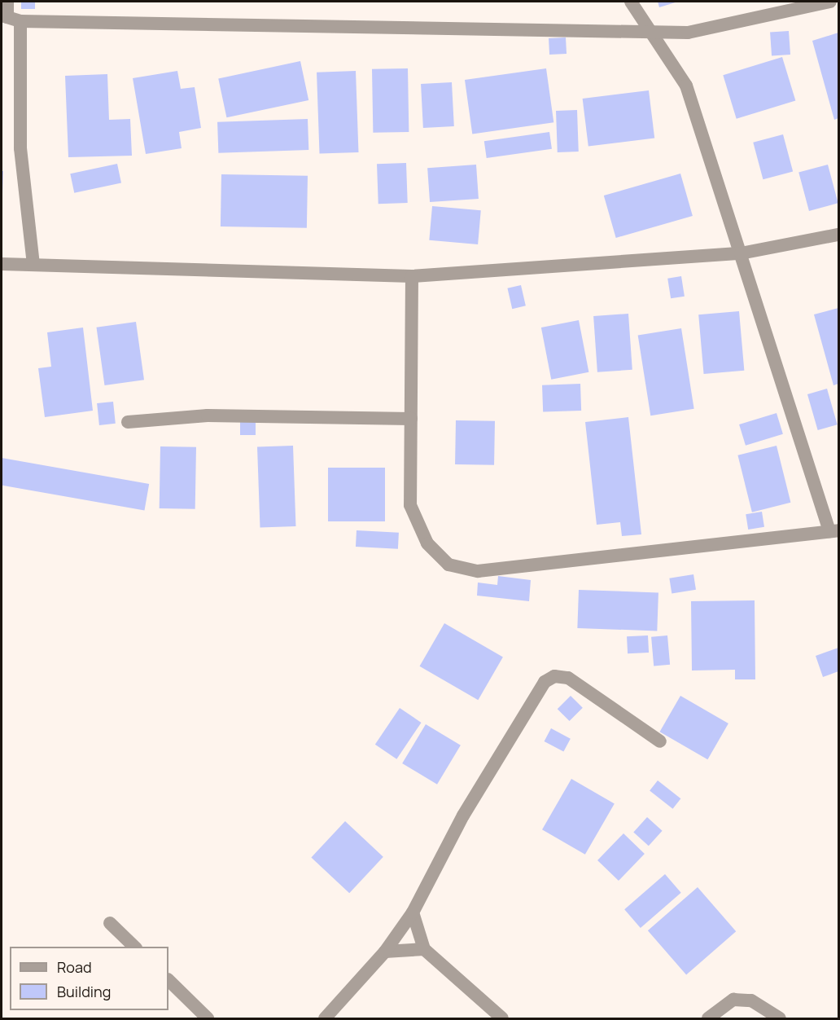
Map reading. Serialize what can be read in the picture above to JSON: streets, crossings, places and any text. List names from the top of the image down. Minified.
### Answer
{"legend":["Road","Building"]}
